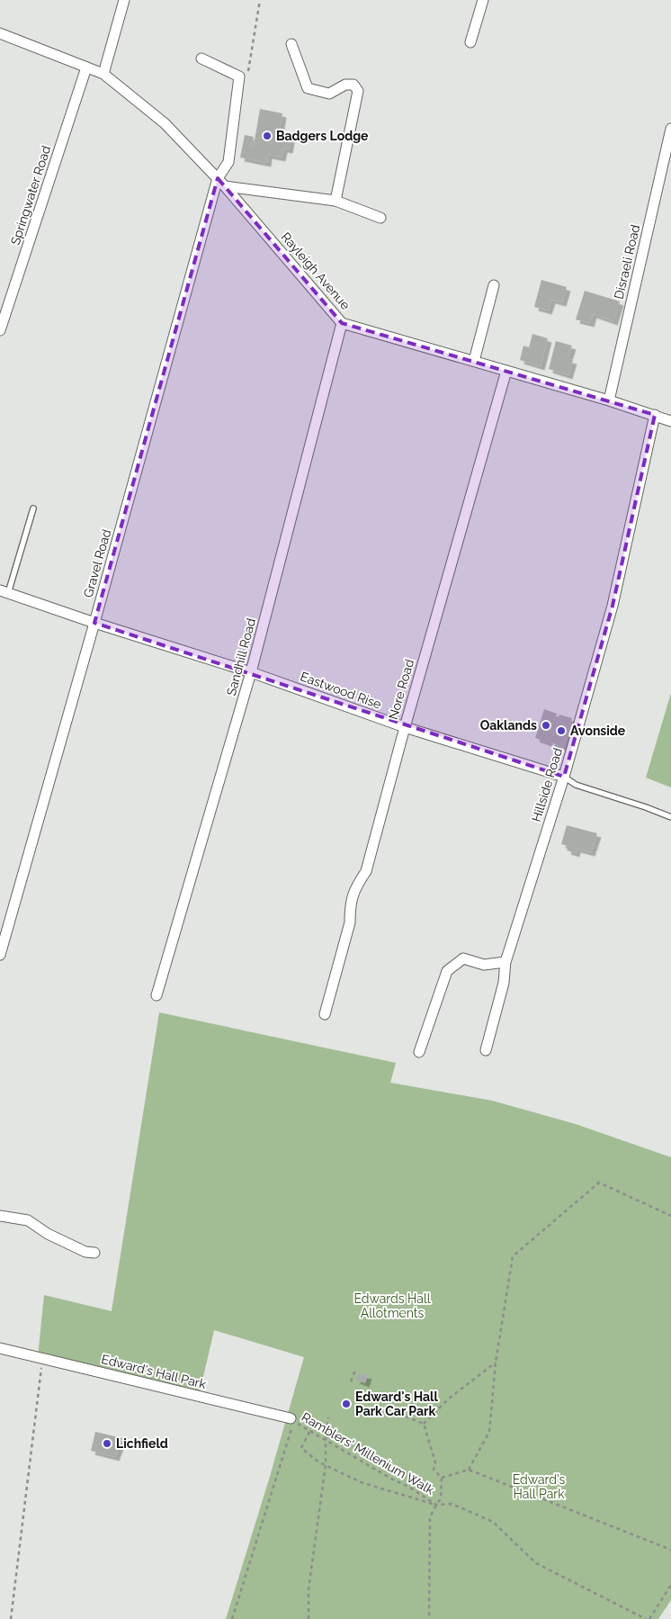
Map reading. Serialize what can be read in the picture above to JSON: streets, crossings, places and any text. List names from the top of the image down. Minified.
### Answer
{"streets":{"street":["Springwater Road","Disraeli Road","Rayleigh Avenue","Gravel Road","Sandhill Road","Nore Road","Eastwood Rise","Hillside Road","Edward's Hall Park"],"path":["Ramblers' Millenium Walk"]},"crossings":[["Springwater Road","Rayleigh Avenue"],["Disraeli Road","Rayleigh Avenue"],["Rayleigh Avenue","Gravel Road"],["Rayleigh Avenue","Sandhill Road"],["Rayleigh Avenue","Nore Road"],["Rayleigh Avenue","Hillside Road"],["Gravel Road","Eastwood Rise"],["Sandhill Road","Eastwood Rise"],["Nore Road","Eastwood Rise"],["Eastwood Rise","Hillside Road"],["Edward's Hall Park","Ramblers' Millenium Walk"]],"parks":["Edwards Hall Allotments","Edward's Hall Park"],"places":["Badgers Lodge","Oaklands","Avonside","Edward's Hall Park Car Park","Lichfield"]}
